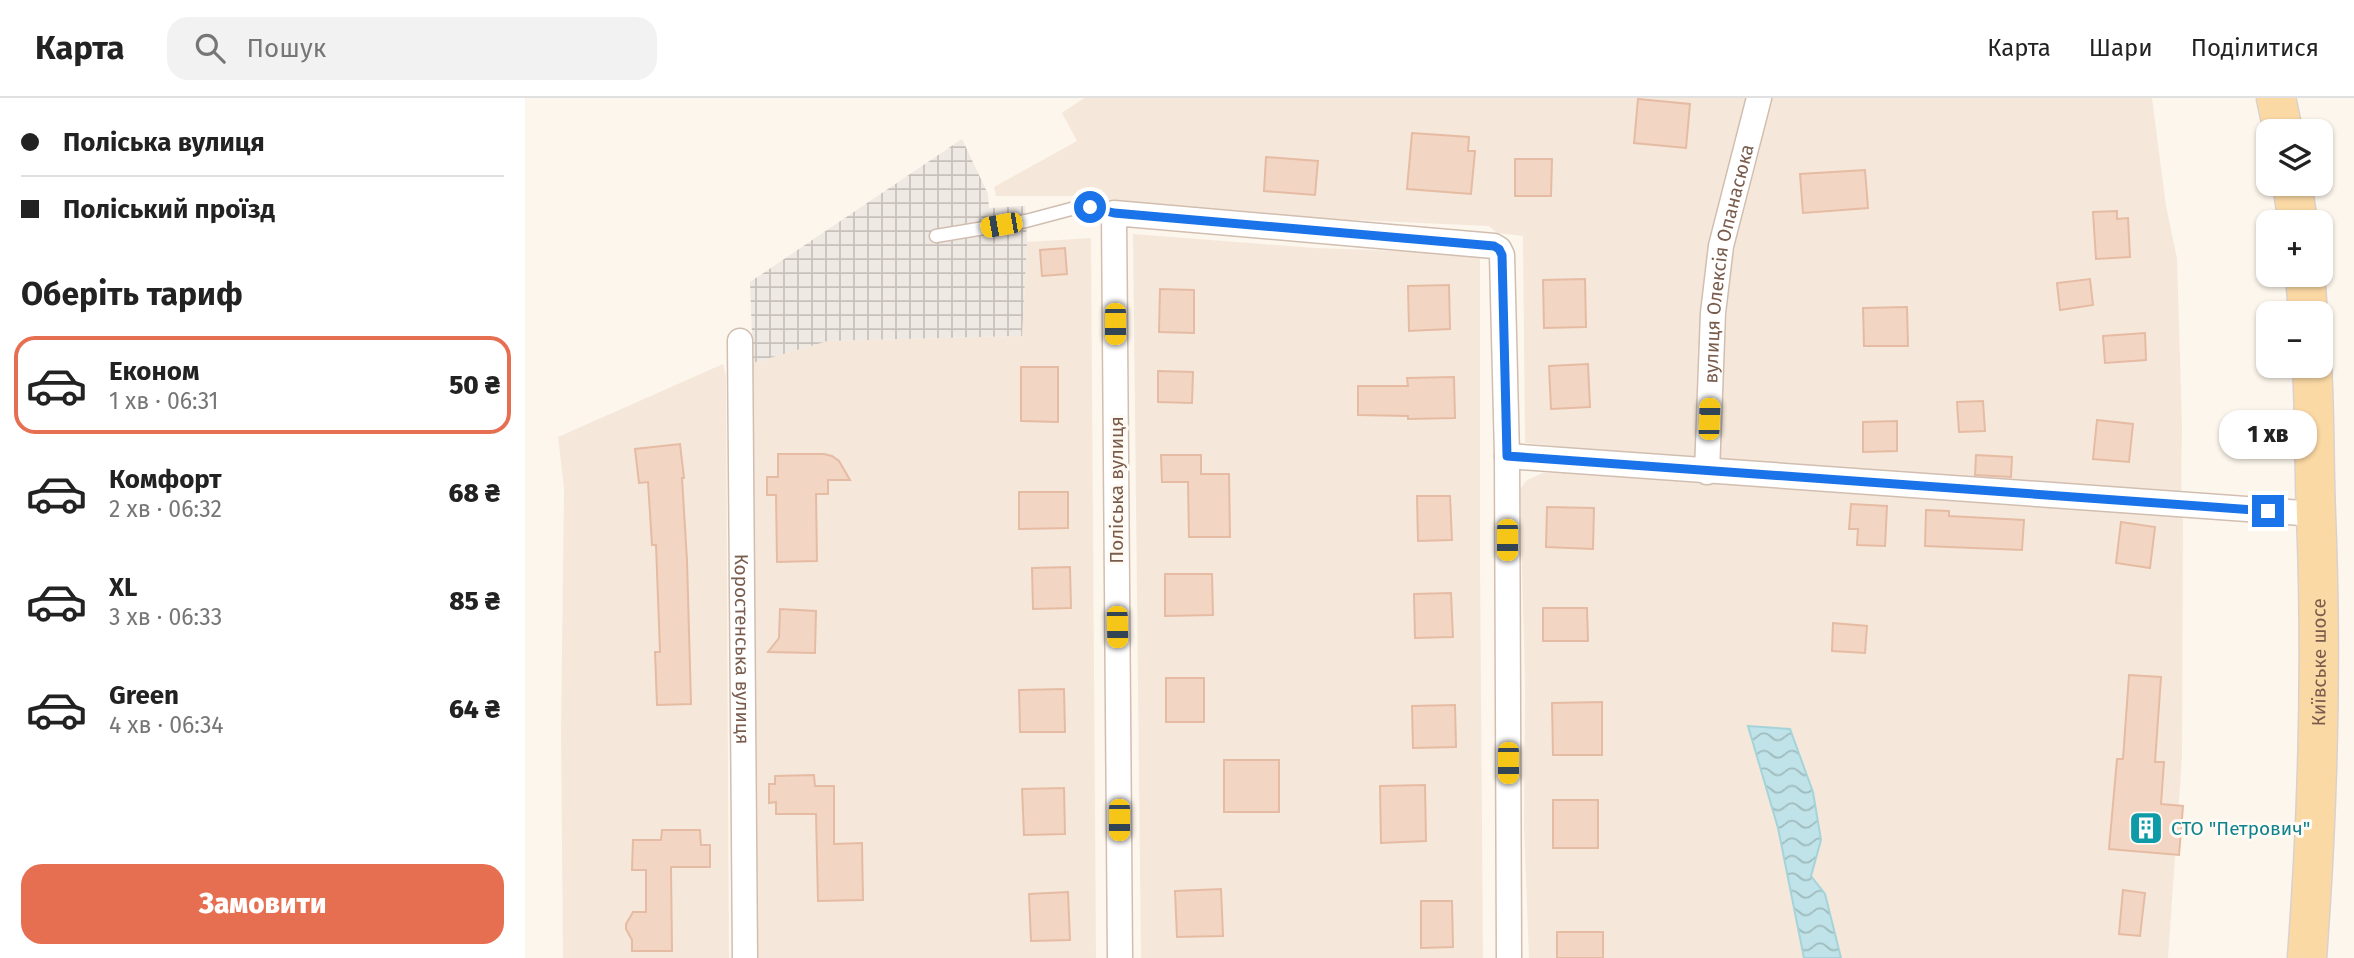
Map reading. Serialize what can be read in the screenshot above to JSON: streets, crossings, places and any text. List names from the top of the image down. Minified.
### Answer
{"streets":{"main road":["Київське шосе"],"street":["вулиця Олексія Опанасюка","Поліська вулиця","Коростенська вулиця"]},"places":{"building":["СТО \"Петрович\""]},"page":{"header":"Карта","search":"Пошук","nav":["Карта","Шари","Поділитися"],"banner":["Поліська вулиця","Поліський проїзд"],"map_buttons":["+","−"],"heading":"Оберіть тариф","list":[{"name":"Економ","note":"1 хв · 06:31","value":"50 ₴"},{"name":"Комфорт","note":"2 хв · 06:32","value":"68 ₴"},{"name":"XL","note":"3 хв · 06:33","value":"85 ₴"},{"name":"Green","note":"4 хв · 06:34","value":"64 ₴"}],"bubble":"1 хв","buttons":"Замовити"}}
